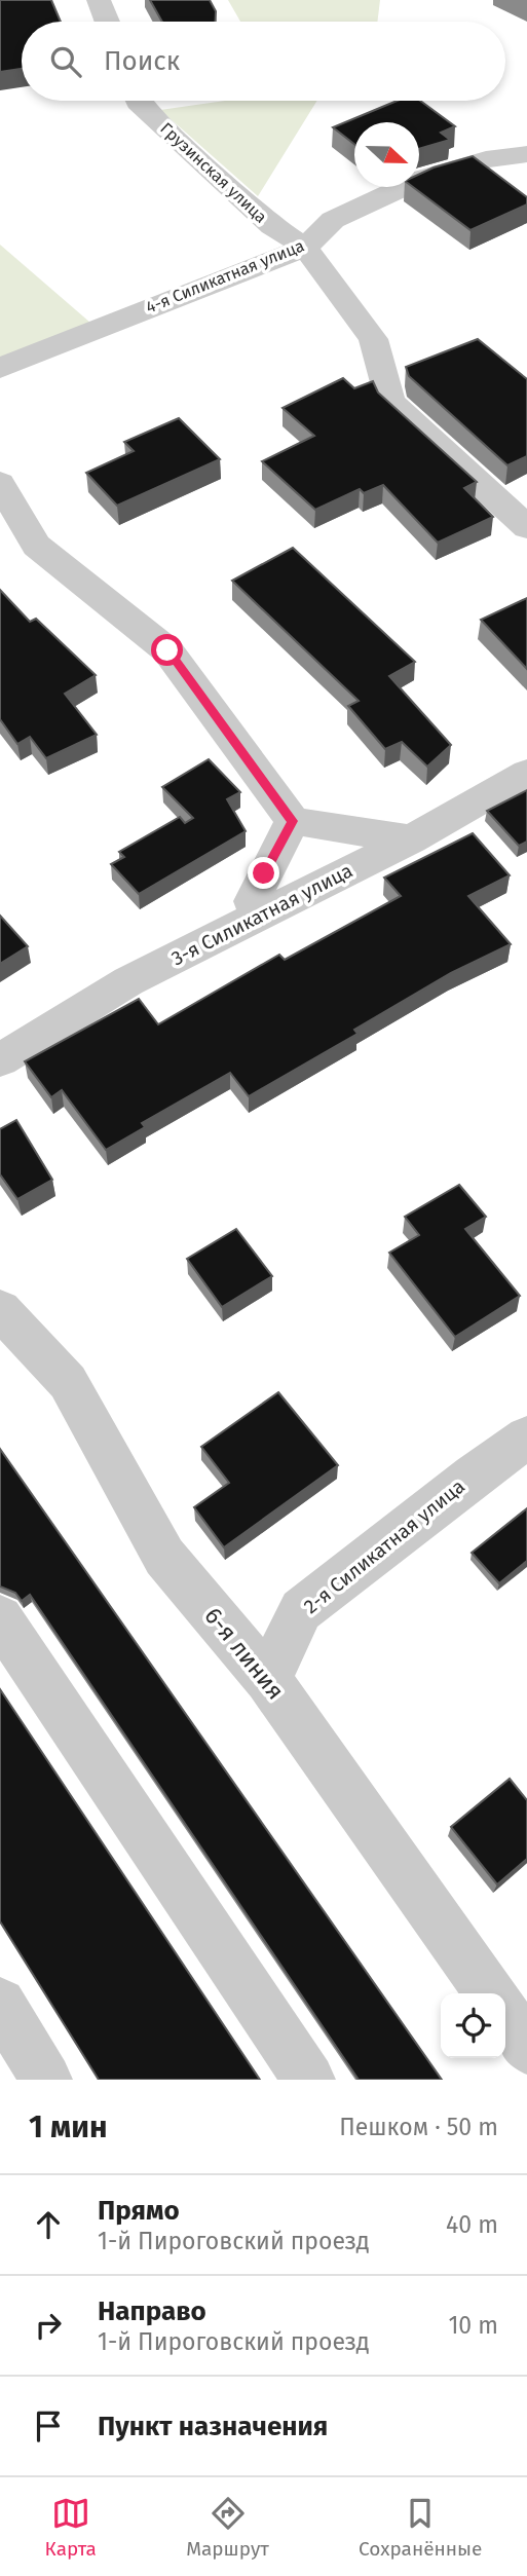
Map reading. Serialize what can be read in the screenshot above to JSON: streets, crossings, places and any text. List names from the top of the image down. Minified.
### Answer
{"streets":{"street":["Грузинская улица","4-я Силикатная улица","3-я Силикатная улица","2-я Силикатная улица","6-я линия"]},"crossings":[["Грузинская улица","4-я Силикатная улица"],["2-я Силикатная улица","6-я линия"]],"north":"right","page":{"search":"Поиск","heading":["1 мин","Пешком · 50 m"],"list":[["Прямо","1-й Пироговский проезд","40 m"],["Направо","1-й Пироговский проезд","10 m"],"Пункт назначения"],"nav":["Карта","Маршрут","Сохранённые"]}}
